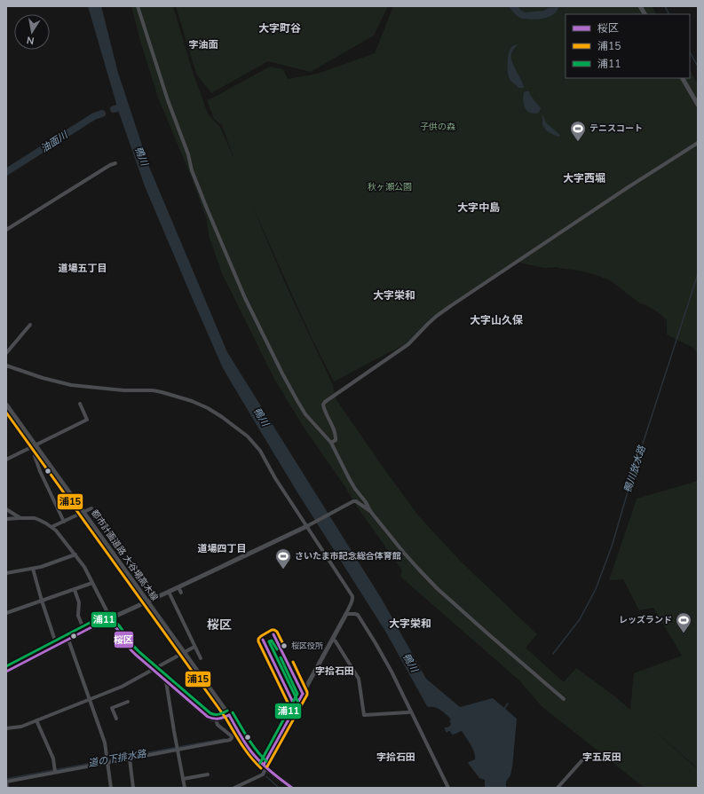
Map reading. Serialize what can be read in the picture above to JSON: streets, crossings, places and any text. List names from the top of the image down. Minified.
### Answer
{"streets":{"street":["都市計画道路 大谷場高木線"]},"districts":["大字町谷","字油面","大字西堀","大字中島","道場五丁目","大字栄和","大字山久保","道場四丁目","大字栄和","桜区","字拾石田","字拾石田","字五反田"],"water":["油面川","鴨川","鴨川放水路","道の下排水路"],"parks":["子供の森","秋ヶ瀬公園"],"places":{"sports":["テニスコート","さいたま市記念総合体育館","レッズランド"],"other":["桜区役所"]},"lines":["transit line 浦15","transit line 浦11","transit line 桜区"],"legend":["桜区","浦15","浦11"],"north":"bottom"}
